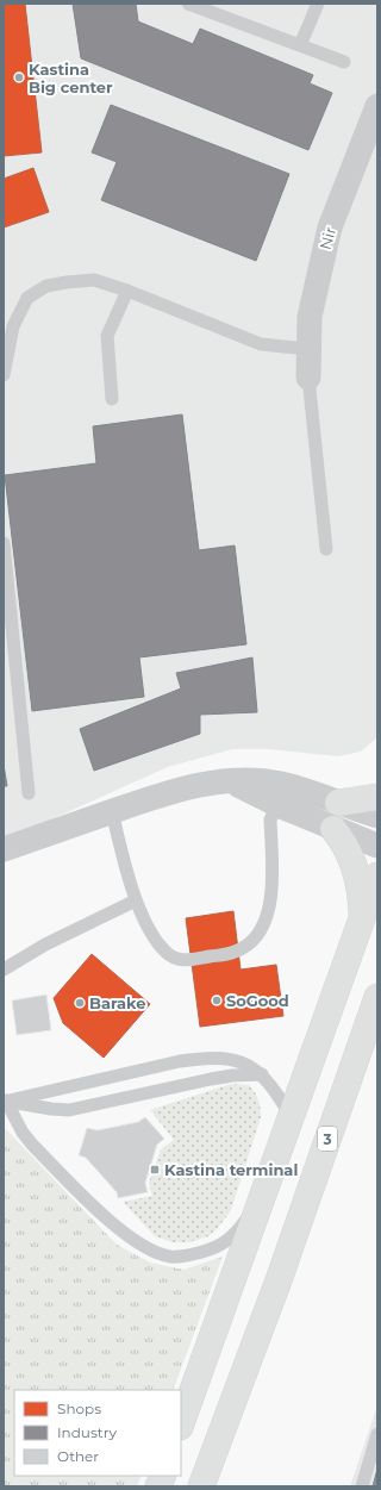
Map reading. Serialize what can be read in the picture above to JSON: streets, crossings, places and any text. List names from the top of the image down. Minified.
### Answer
{"streets":{"highway":["3"],"street":["Nir"]},"places":{"other":["Kastina Big center","SoGood","Barake"],"transit":["Kastina terminal"]},"legend":["Shops","Industry","Other"]}
